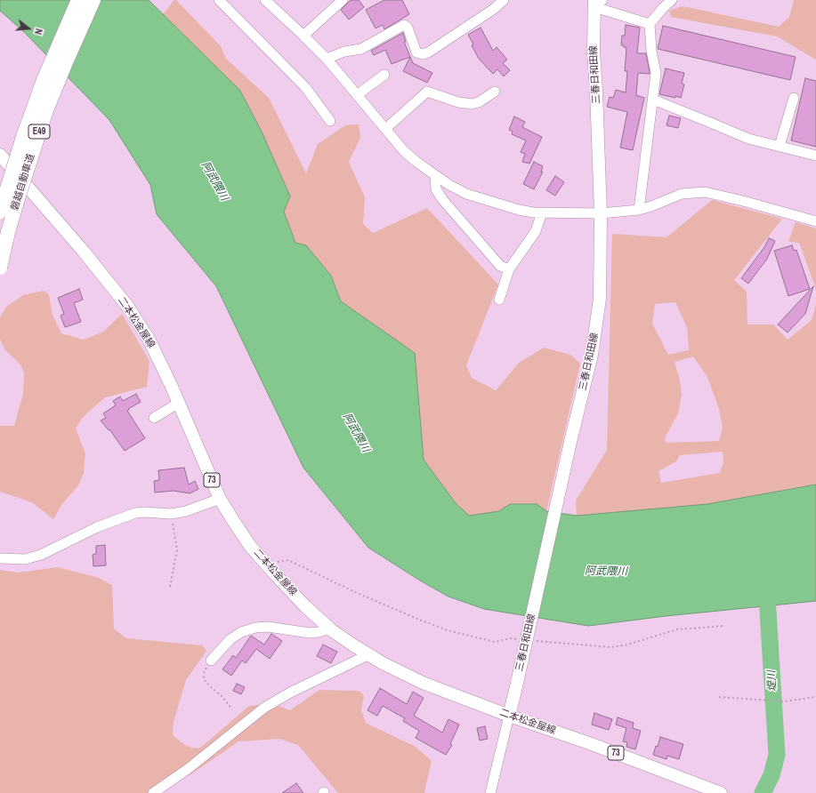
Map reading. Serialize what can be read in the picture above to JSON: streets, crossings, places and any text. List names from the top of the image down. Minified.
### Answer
{"streets":{"highway":["E49","磐越自動車道"],"main road":["三春日和田線","二本松金屋線","73"]},"crossings":[["三春日和田線","二本松金屋線"]],"water":["阿武隈川","堤川"],"north":"right"}
